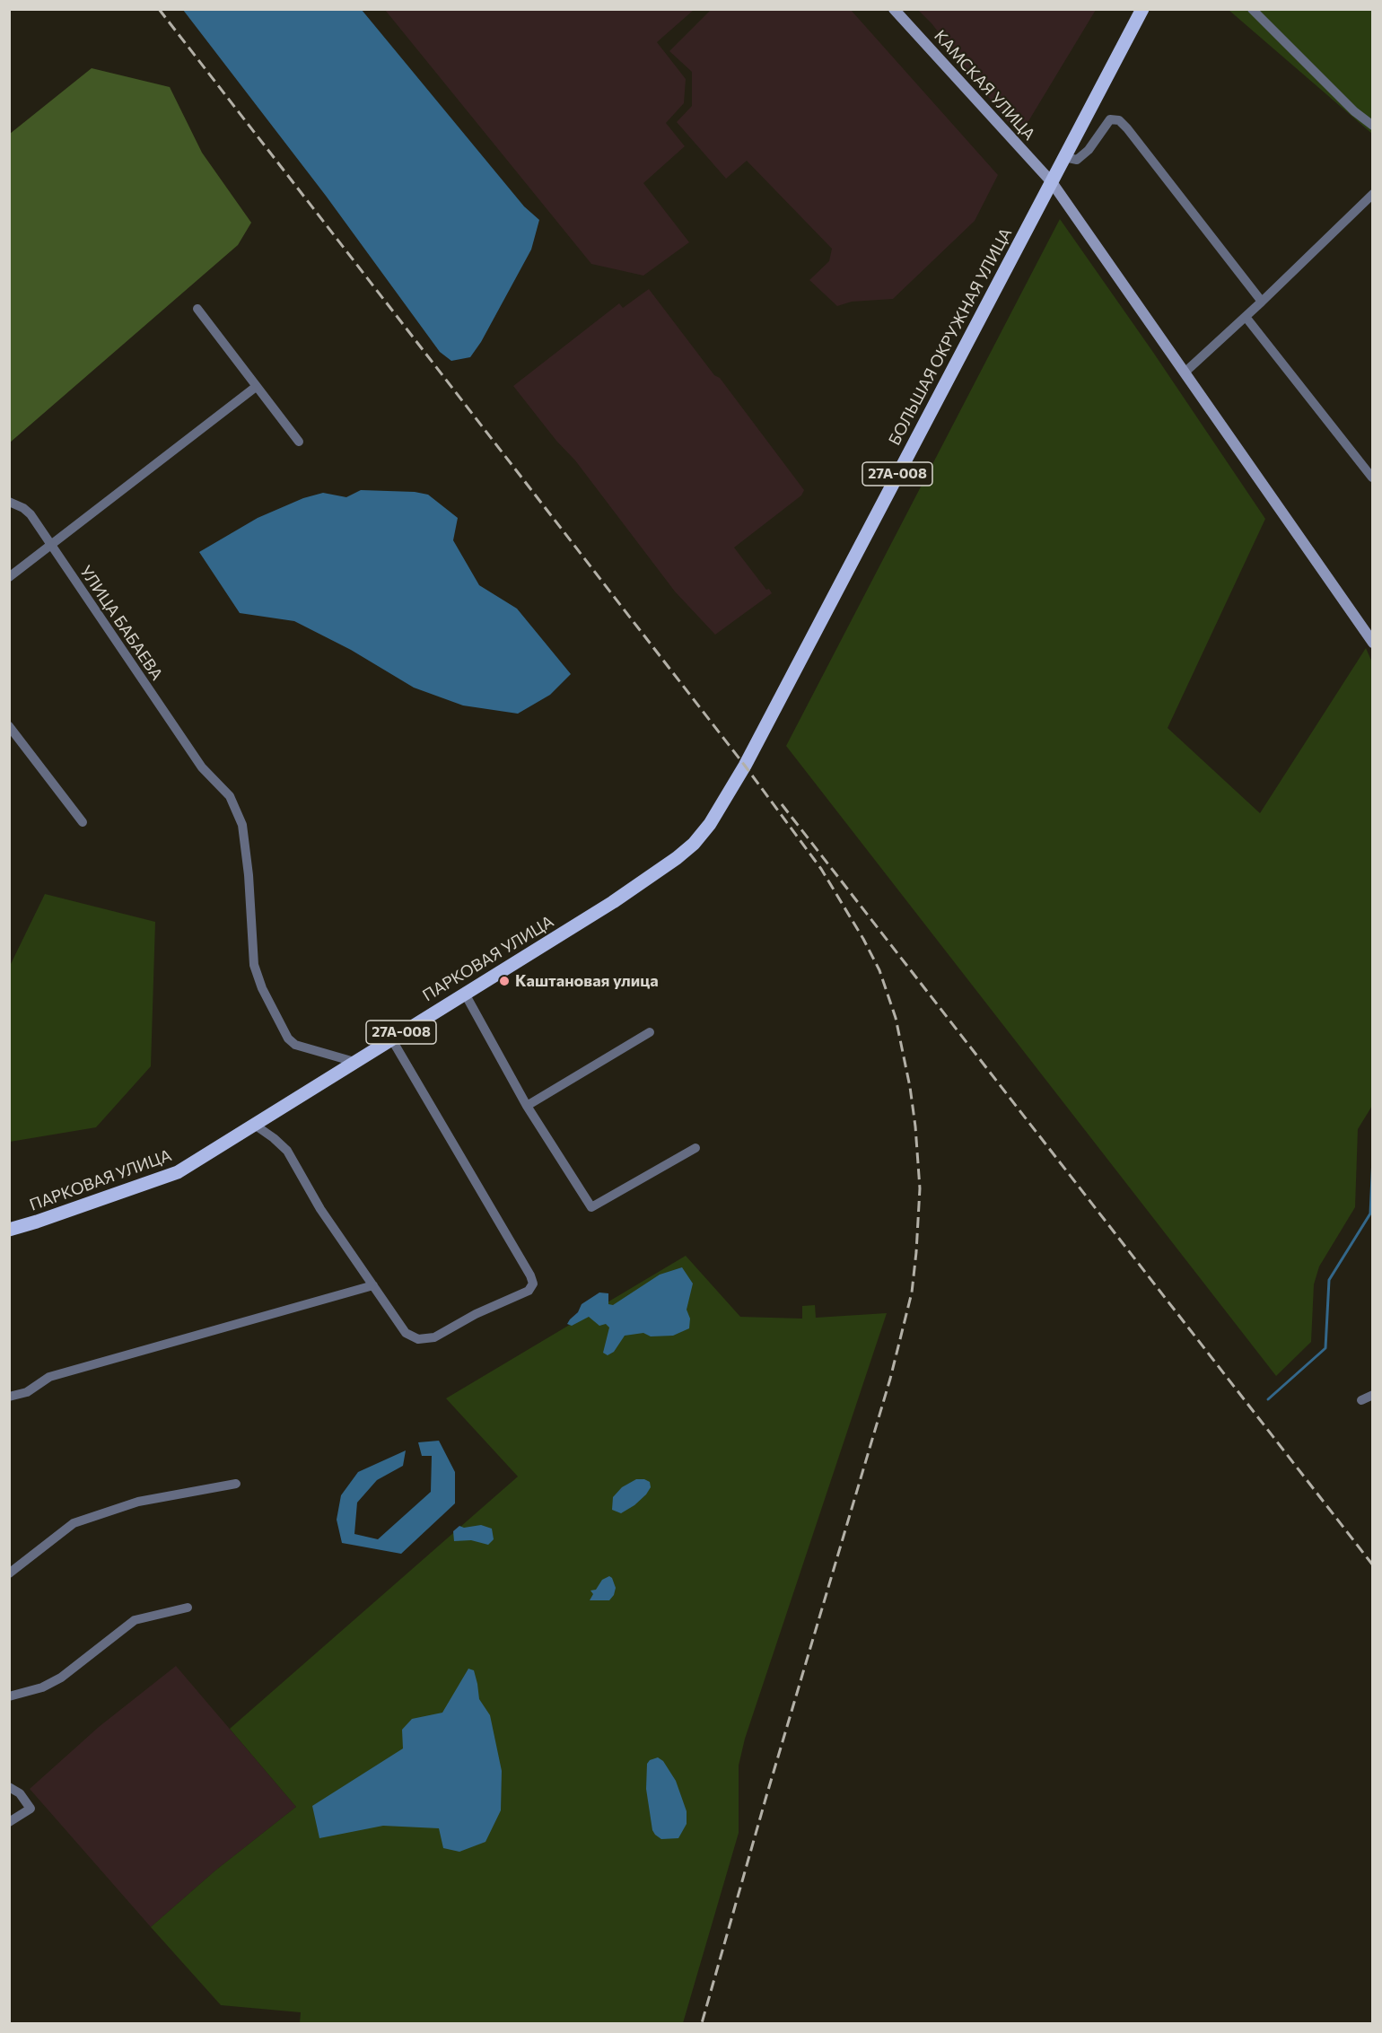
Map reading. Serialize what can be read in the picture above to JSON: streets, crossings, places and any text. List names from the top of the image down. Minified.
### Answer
{"streets":{"main road":["БОЛЬШАЯ ОКРУЖНАЯ УЛИЦА","27А-008","ПАРКОВАЯ УЛИЦА"],"street":["КАМСКАЯ УЛИЦА","УЛИЦА БАБАЕВА"]},"crossings":[["КАМСКАЯ УЛИЦА","БОЛЬШАЯ ОКРУЖНАЯ УЛИЦА"],["БОЛЬШАЯ ОКРУЖНАЯ УЛИЦА","ПАРКОВАЯ УЛИЦА"],["УЛИЦА БАБАЕВА","ПАРКОВАЯ УЛИЦА"]],"places":["Каштановая улица"]}
